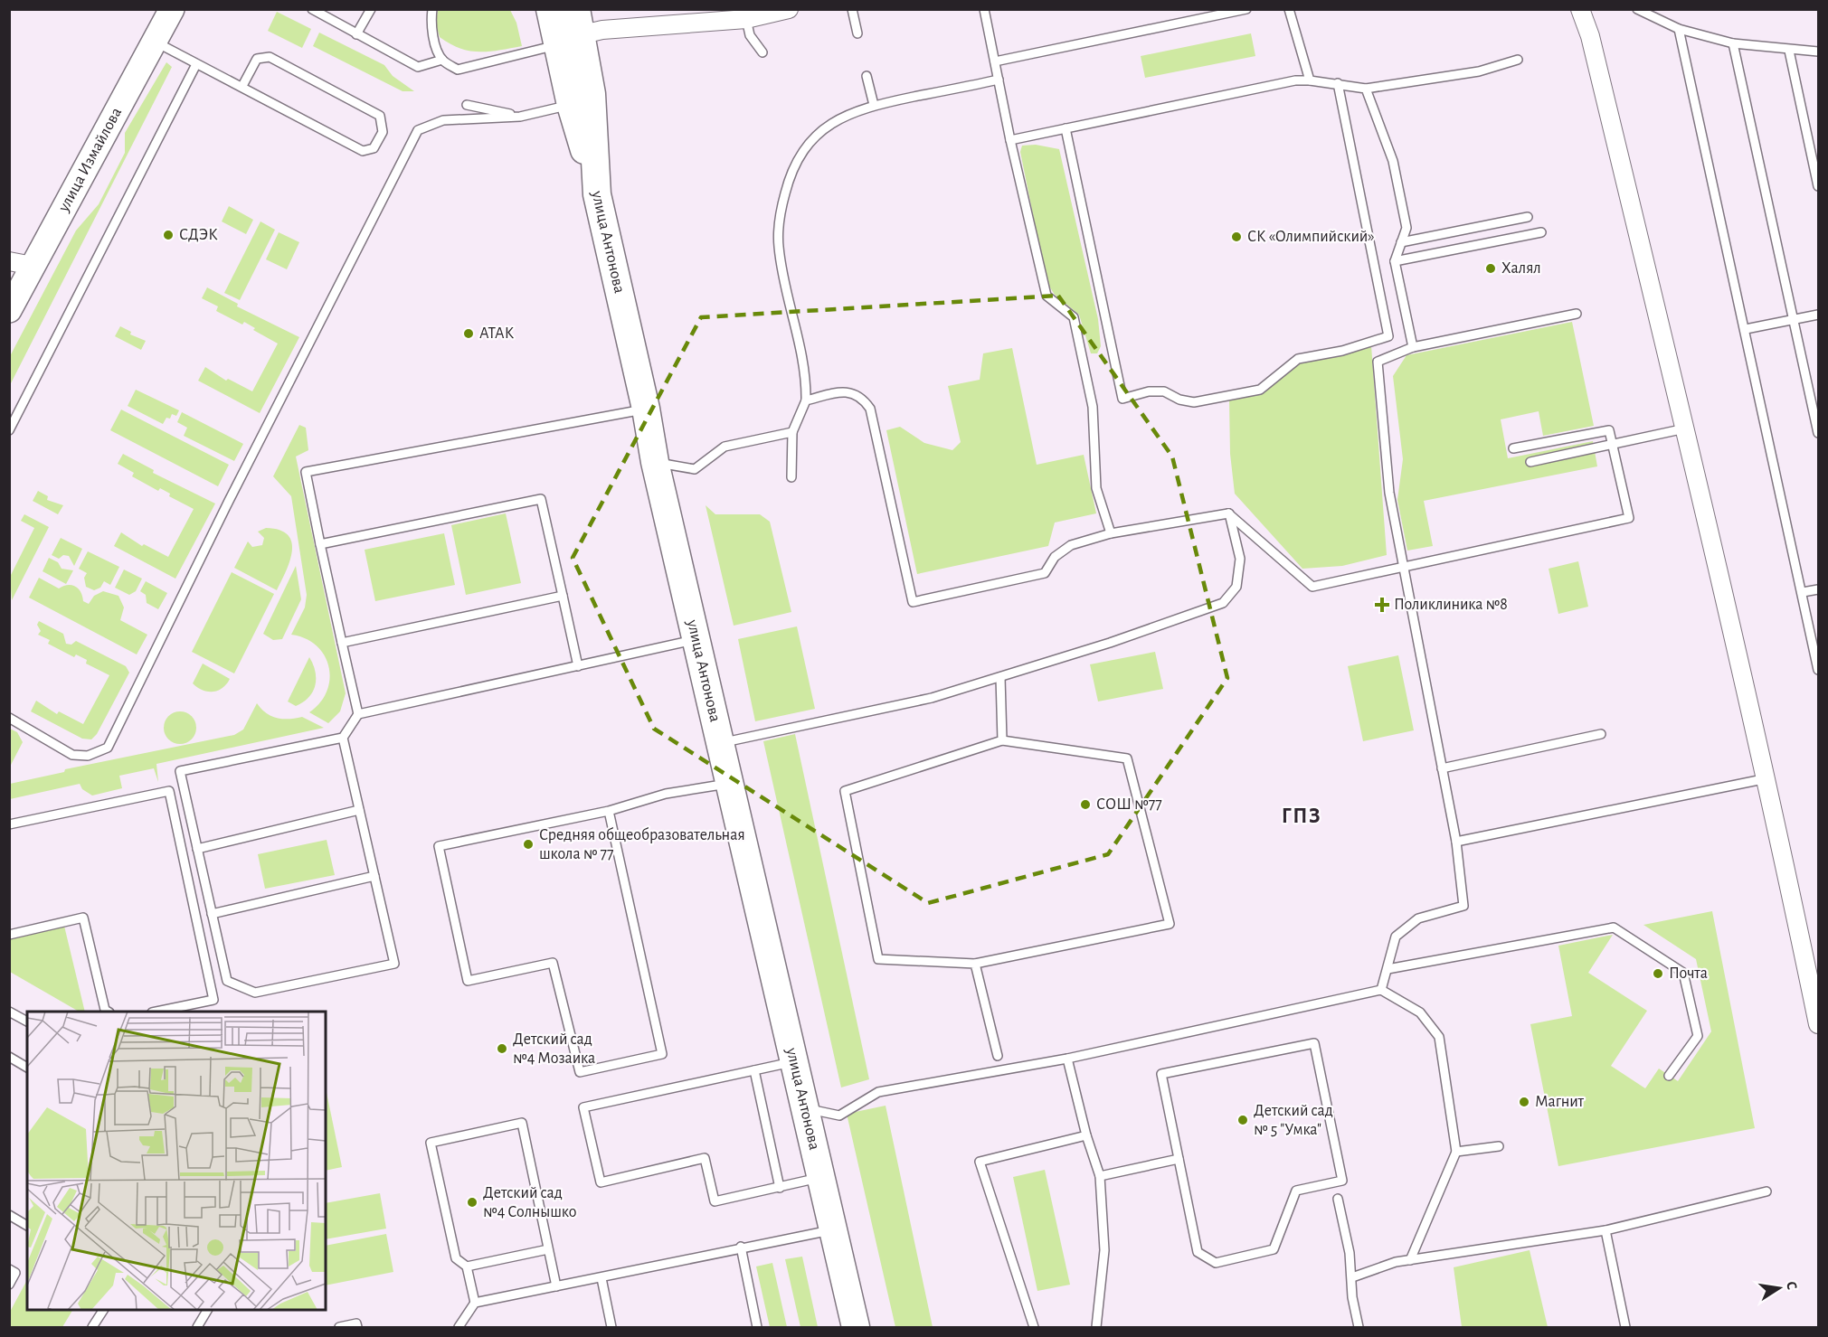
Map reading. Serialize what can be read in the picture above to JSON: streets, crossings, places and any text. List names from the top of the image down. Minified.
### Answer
{"streets":{"main road":["улица Измайлова","улица Антонова"]},"districts":["ГПЗ"],"places":{"other":["СДЭК","СК «Олимпийский»","Халял","АТАК","СОШ №77","Средняя общеобразовательная школа № 77","Почта","Детский сад №4 Мозаика","Магнит","Детский сад № 5 \"Умка\"","Детский сад №4 Солнышко"],"health":["Поликлиника №8"]},"north":"right"}
